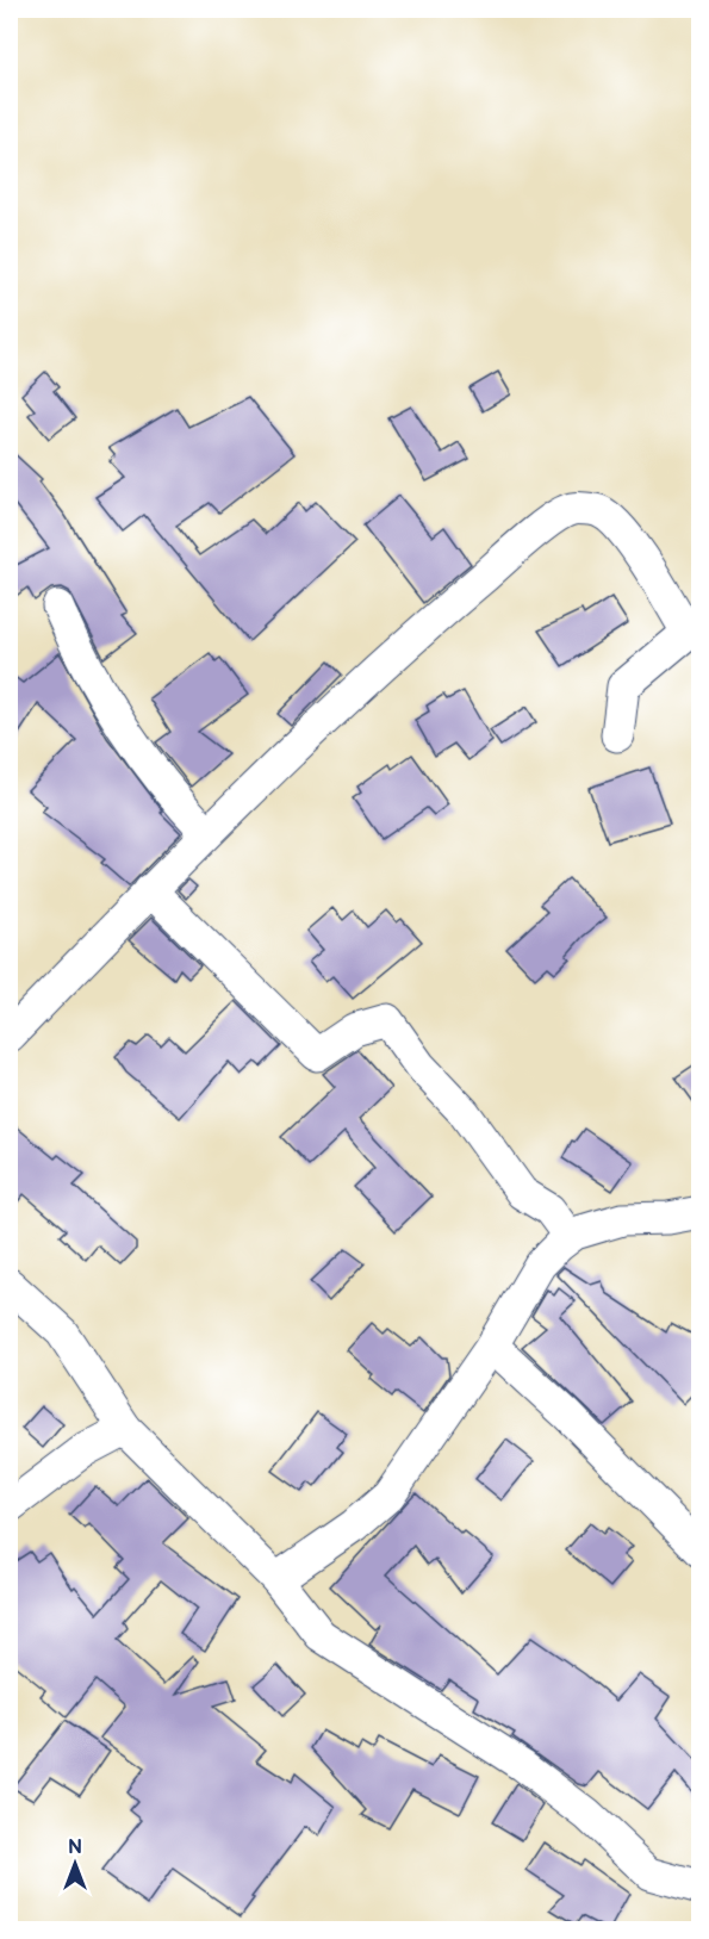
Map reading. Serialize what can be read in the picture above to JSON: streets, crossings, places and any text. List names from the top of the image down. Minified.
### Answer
{"north":"top"}
